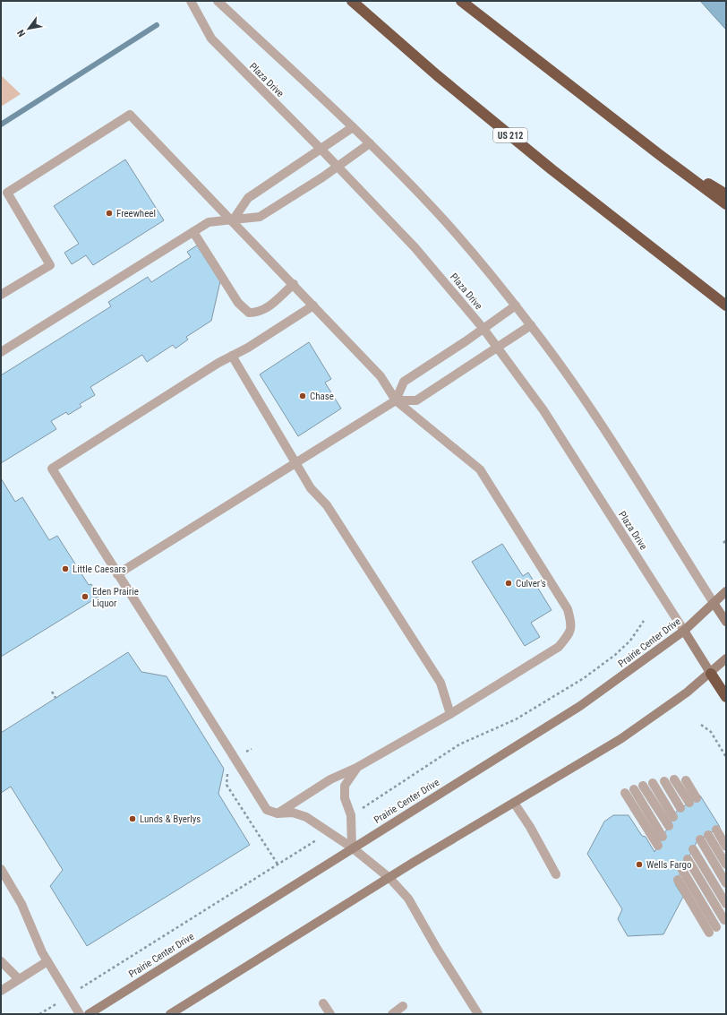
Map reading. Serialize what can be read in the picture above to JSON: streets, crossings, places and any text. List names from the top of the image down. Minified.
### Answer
{"streets":{"highway":["US 212"],"main road":["Prairie Center Drive"],"street":["Plaza Drive"]},"crossings":[["Plaza Drive","Prairie Center Drive"]],"places":["Freewheel","Chase","Little Caesars","Culver's","Eden Prairie Liquor","Lunds & Byerlys","Wells Fargo"],"north":"bottom left"}
